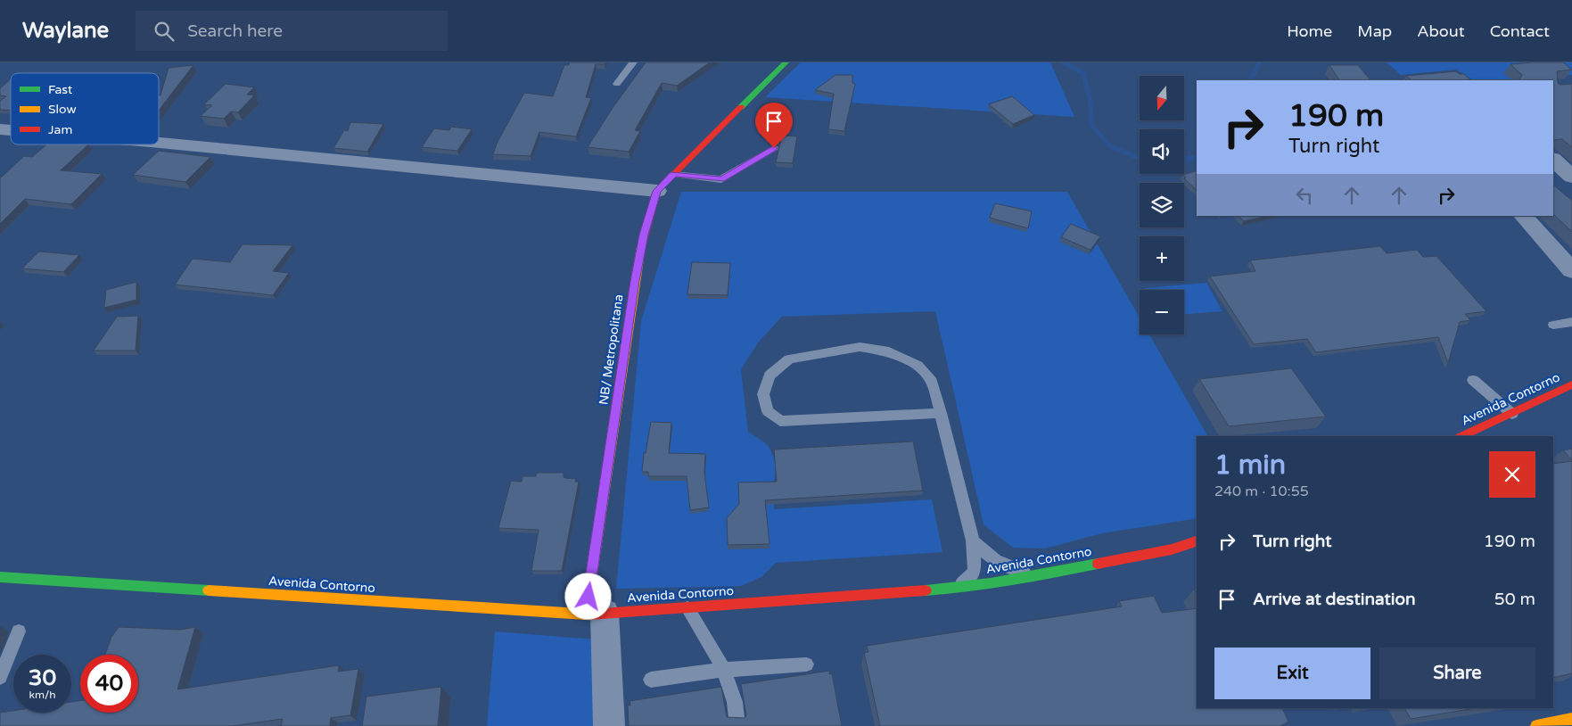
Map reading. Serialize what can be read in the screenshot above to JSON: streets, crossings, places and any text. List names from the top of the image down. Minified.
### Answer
{"streets":{"street":["NB/ Metropolitana","Avenida Contorno"]},"crossings":[["NB/ Metropolitana","Avenida Contorno"]],"legend":["Fast","Slow","Jam"],"north":"bottom","page":{"header":"Waylane","search":"Search here","nav":["Home","Map","About","Contact"],"map_buttons":["+","−"],"turn":["190 m","Turn right"],"heading":["1 min","240 m · 10:55"],"list":[{"name":"Turn right","value":"190 m"},{"name":"Arrive at destination","value":"50 m"}],"buttons":["Exit","Share"],"speed":"30 km/h","limit":"40"}}
